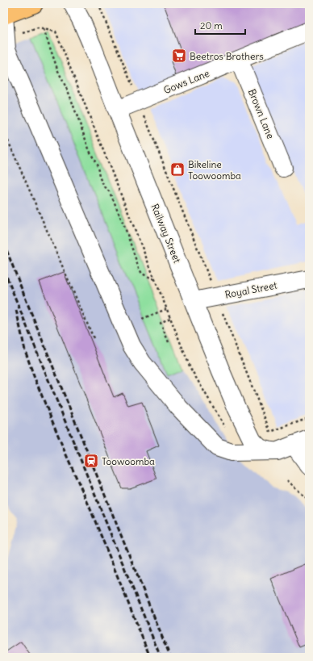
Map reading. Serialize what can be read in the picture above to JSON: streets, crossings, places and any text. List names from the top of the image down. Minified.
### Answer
{"streets":{"street":["Gows Lane","Brown Lane","Railway Street","Royal Street"]},"crossings":[["Gows Lane","Brown Lane"],["Gows Lane","Railway Street"],["Railway Street","Royal Street"]],"places":{"supermarket":["Beetros Brothers"],"shop":["Bikeline Toowoomba"],"station":["Toowoomba"]},"scale_bar":"20 m"}
